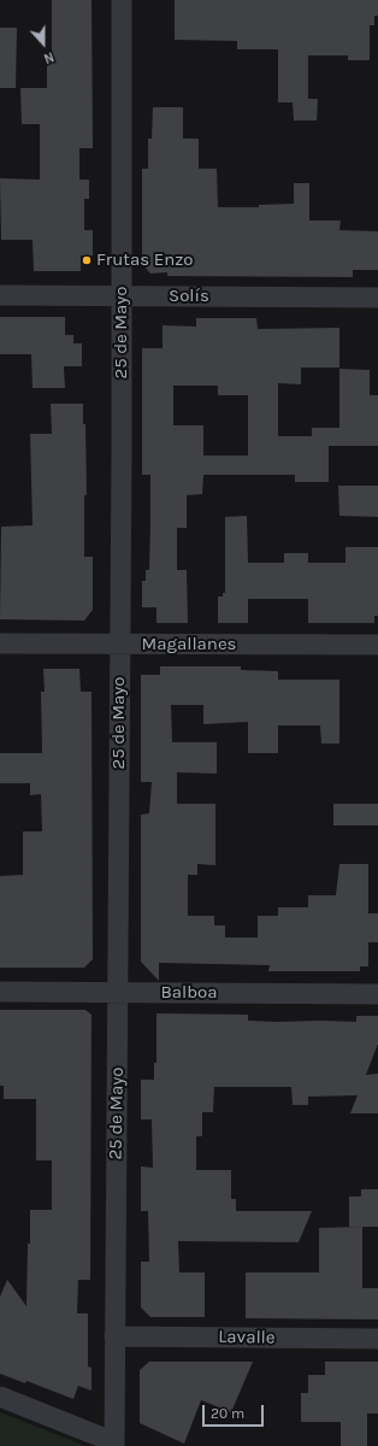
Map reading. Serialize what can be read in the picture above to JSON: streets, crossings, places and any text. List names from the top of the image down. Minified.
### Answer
{"streets":{"street":["Solís","25 de Mayo","Magallanes","Balboa","Lavalle"]},"crossings":[["Solís","25 de Mayo"],["25 de Mayo","Magallanes"],["25 de Mayo","Balboa"],["25 de Mayo","Lavalle"]],"places":["Frutas Enzo"],"scale_bar":"20 m","north":"bottom"}
